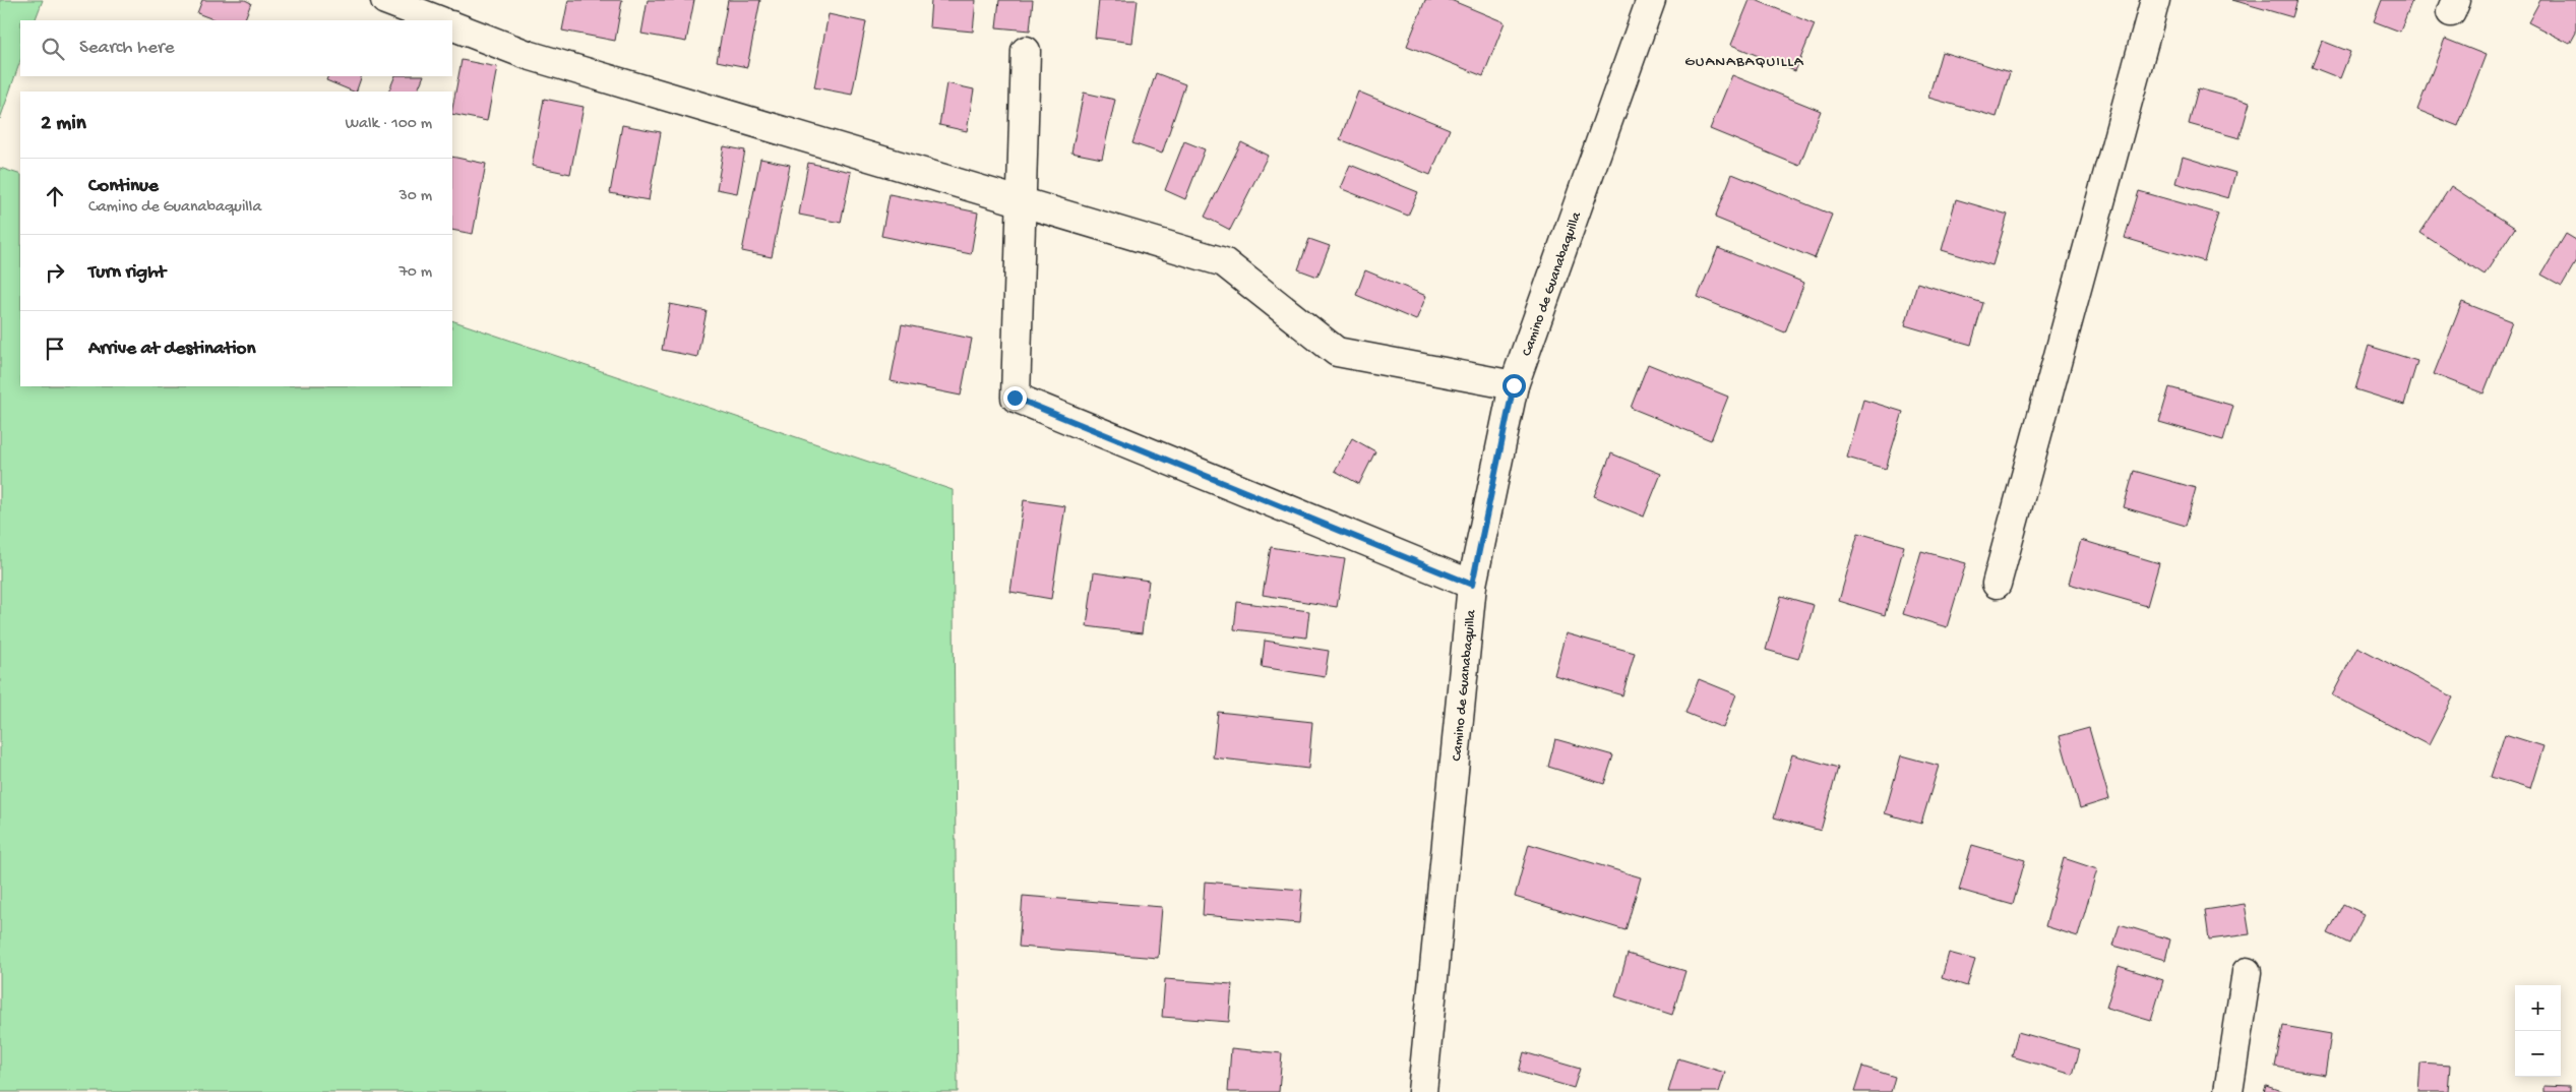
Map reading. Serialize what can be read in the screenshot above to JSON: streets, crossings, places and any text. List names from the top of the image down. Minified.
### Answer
{"streets":{"street":["Camino de Guanabaquilla"]},"districts":["GUANABAQUILLA"],"page":{"search":"Search here","heading":["2 min","Walk · 100 m"],"list":[["Continue","Camino de Guanabaquilla","30 m"],["Turn right","70 m"],"Arrive at destination"],"map_buttons":["+","−"]}}
